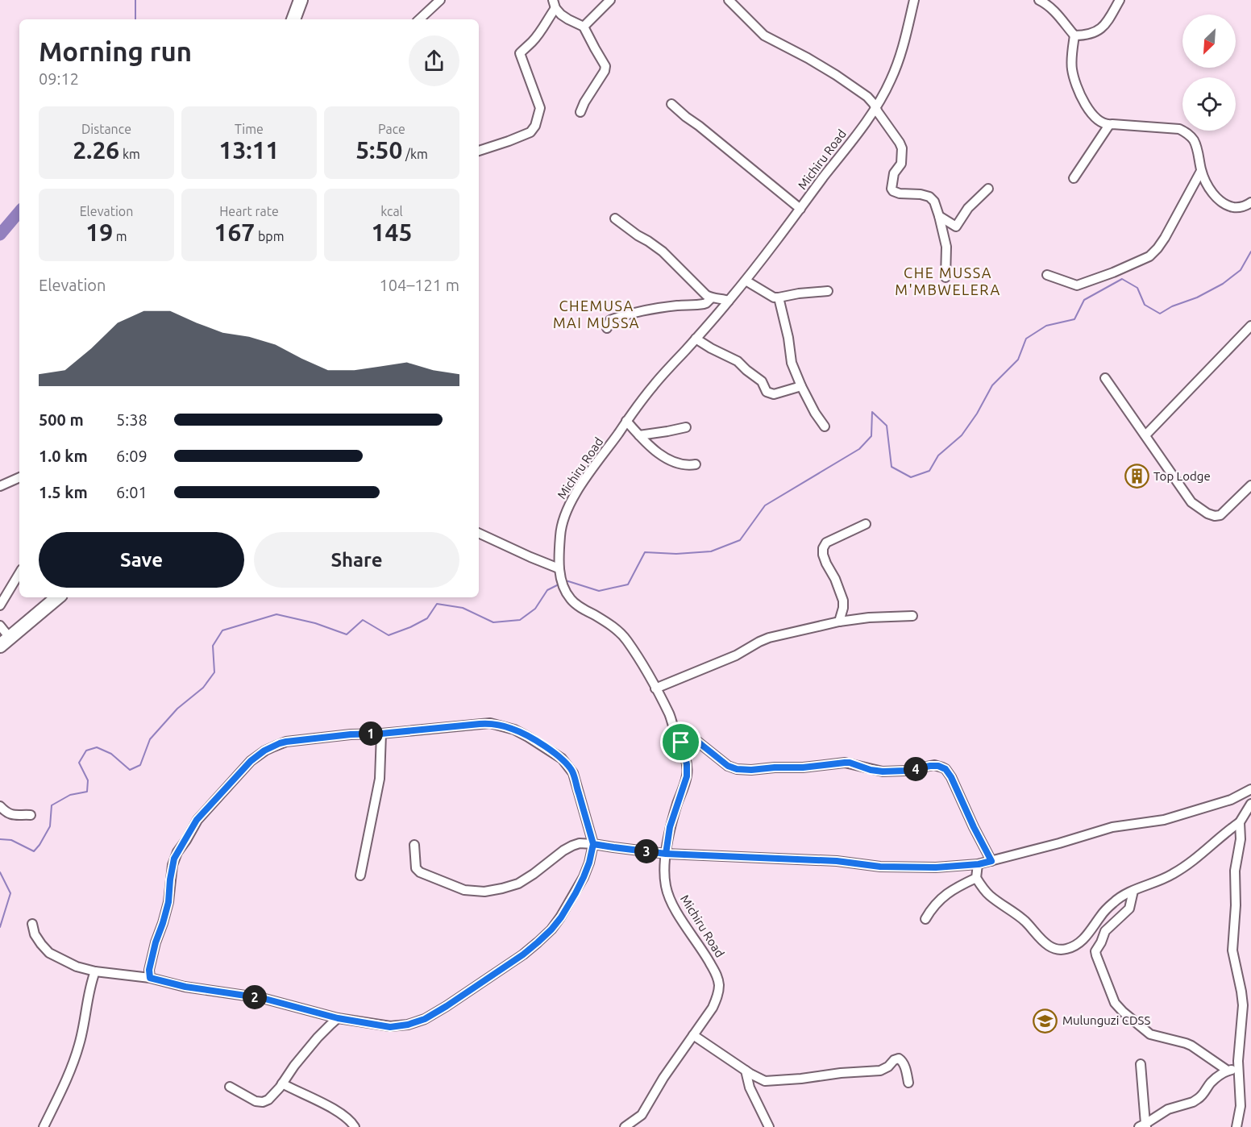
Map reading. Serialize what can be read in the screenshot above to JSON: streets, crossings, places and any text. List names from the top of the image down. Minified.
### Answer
{"streets":{"street":["Michiru Road"]},"districts":["CHE MUSSA M'MBWELERA","CHEMUSA MAI MUSSA"],"places":{"building":["Top Lodge"],"school or university":["Mulunguzi CDSS"]},"north":"bottom left","page":{"heading":["Morning run","09:12"],"stats":[["Distance","2.26 km"],["Time","13:11"],["Pace","5:50 /km"],["Elevation","19 m"],["Heart rate","167 bpm"],["kcal","145"]],"chart":["Elevation","104–121 m"],"list":[{"name":"500 m","note":"5:38"},{"name":"1.0 km","note":"6:09"},{"name":"1.5 km","note":"6:01"}],"buttons":["Save","Share"],"pins":["1","4","3","2"]}}
